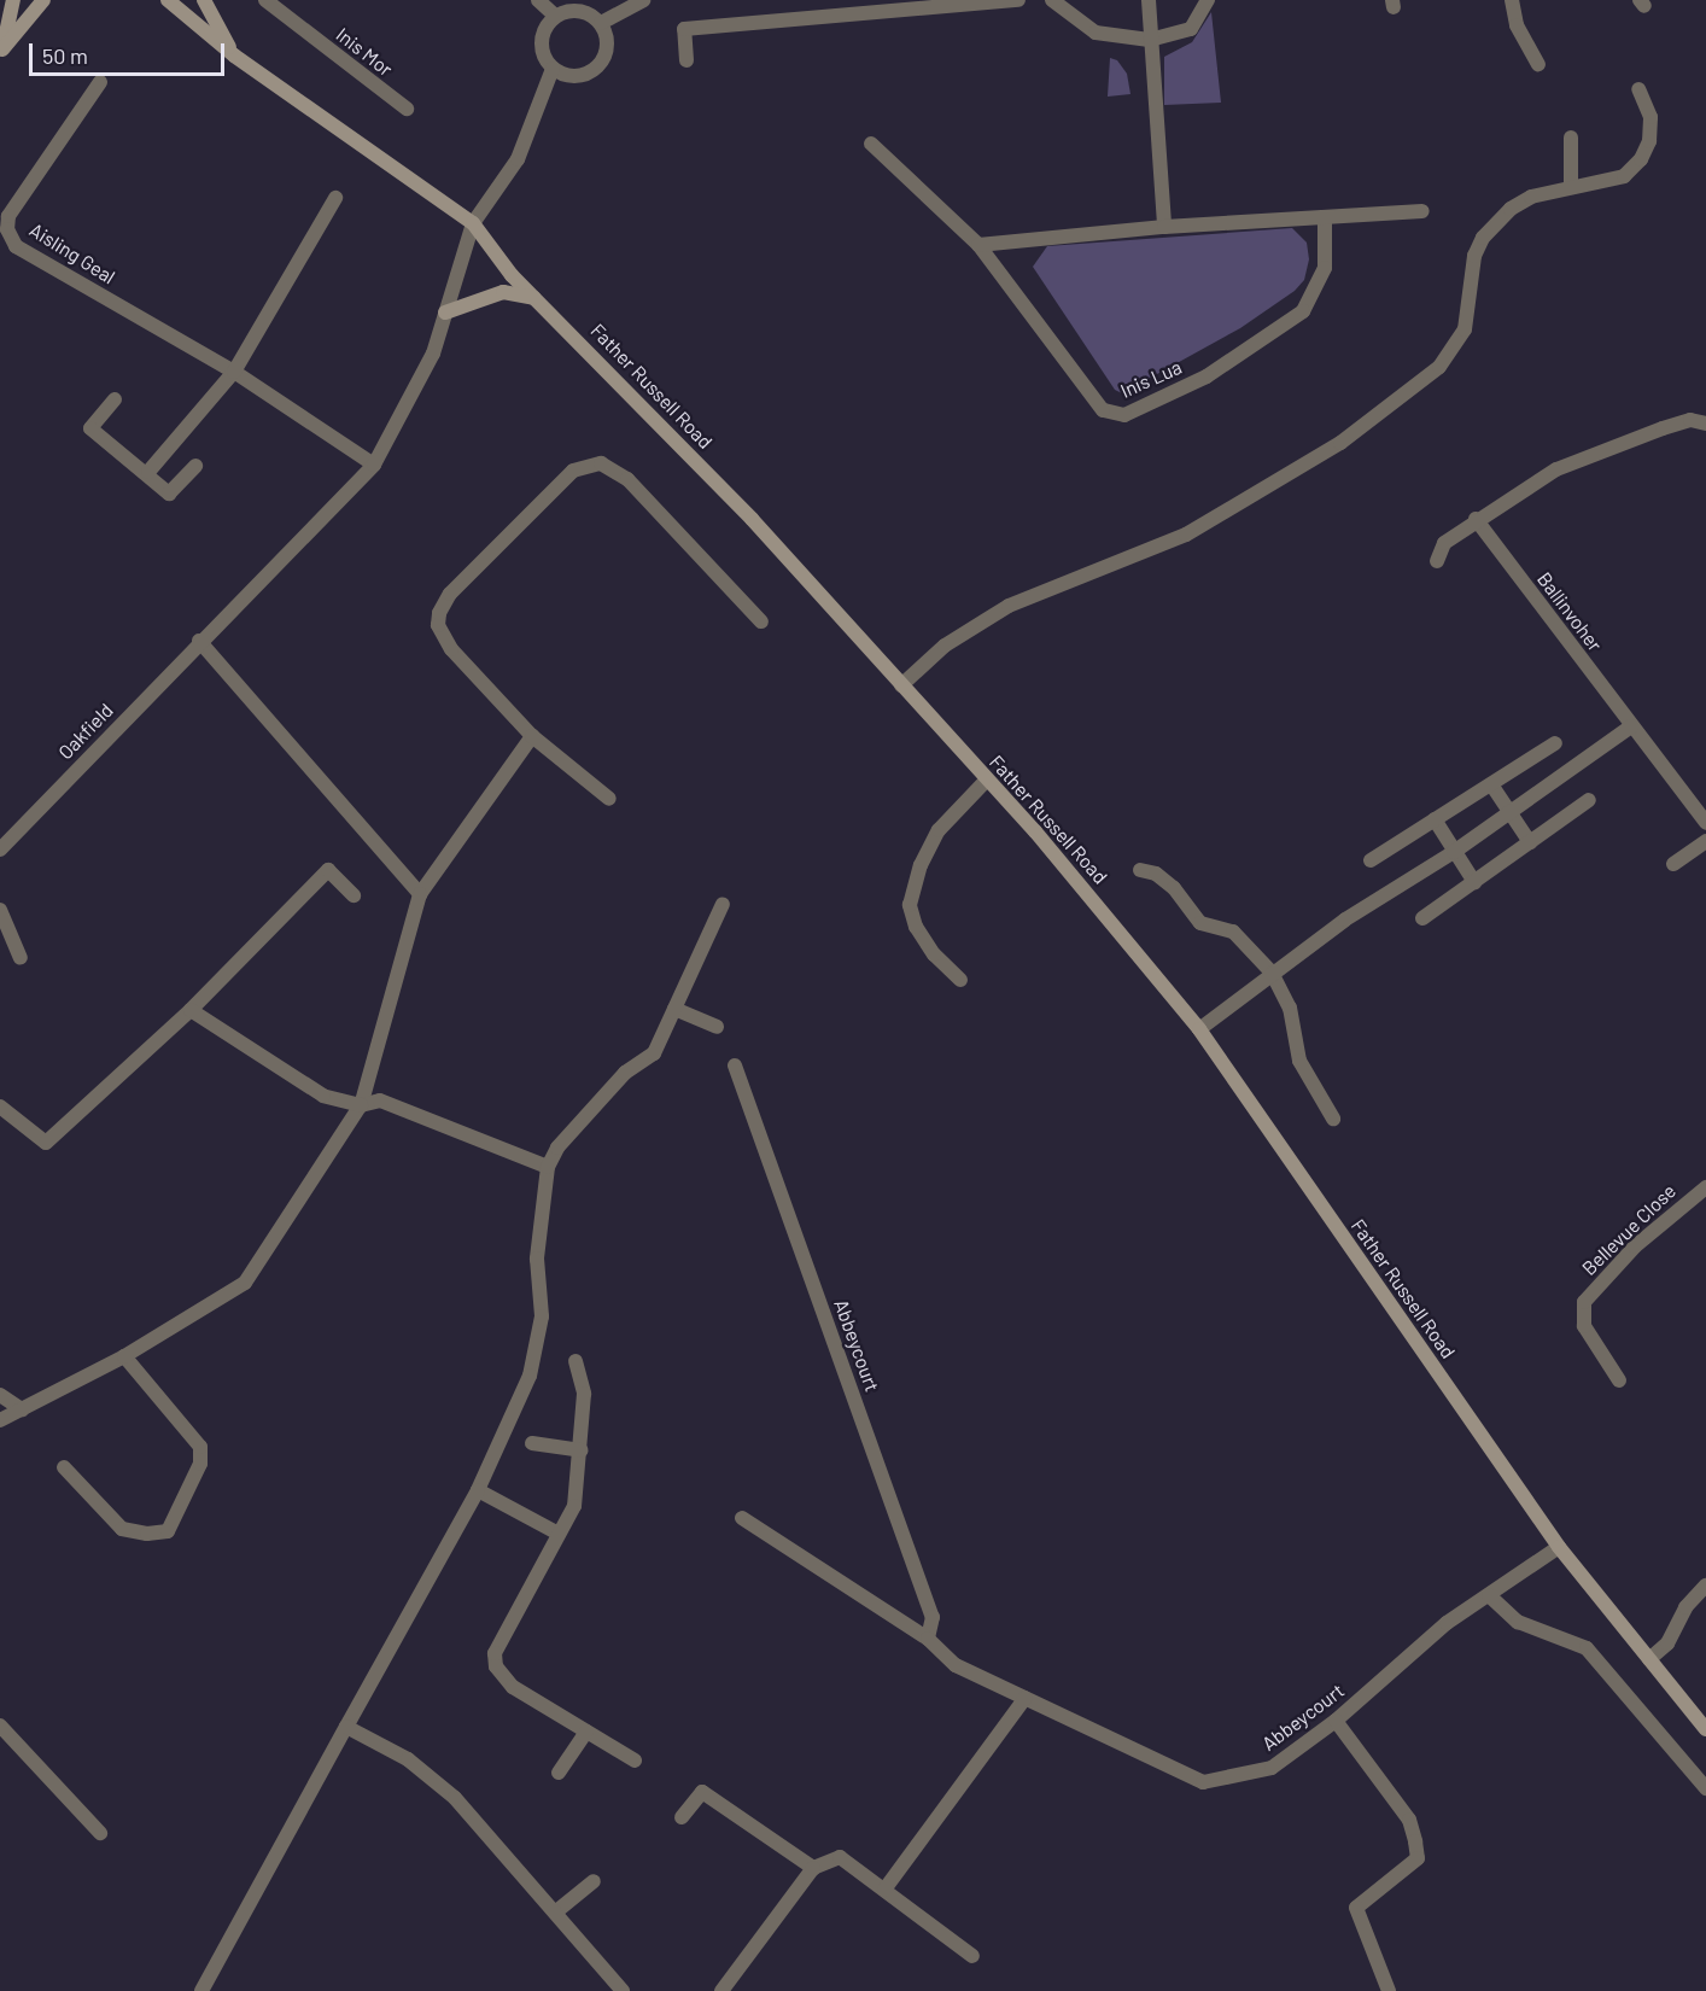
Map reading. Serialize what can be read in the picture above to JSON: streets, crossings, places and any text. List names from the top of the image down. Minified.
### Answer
{"streets":{"street":["Inis Mor","Aisling Geal","Inis Lua","Father Russell Road","Ballinvoher","Oakfield","Bellevue Close","Abbeycourt"]},"crossings":[["Aisling Geal","Oakfield"],["Father Russell Road","Oakfield"],["Father Russell Road","Abbeycourt"]],"scale_bar":"50 m"}
